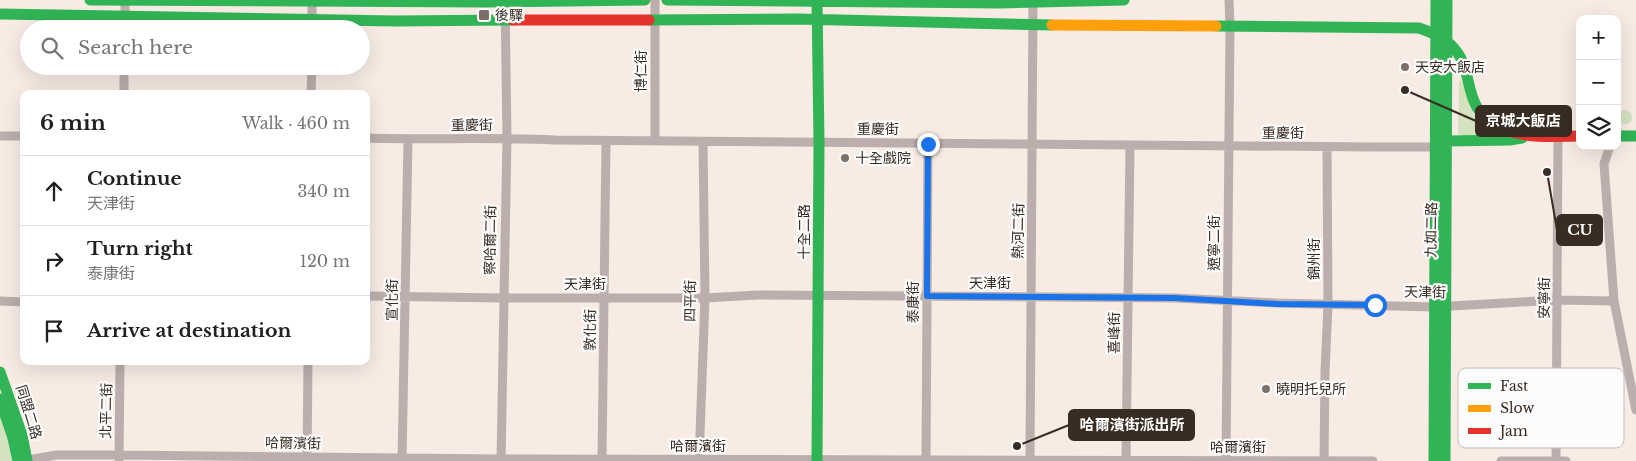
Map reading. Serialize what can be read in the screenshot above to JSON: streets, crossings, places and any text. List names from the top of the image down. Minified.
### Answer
{"streets":{"main road":["九如二路","十全二路","同盟二路"],"street":["博仁街","重慶街","熱河二街","察哈爾二街","遼寧二街","錦州街","天津街","安寧街","宣化街","四平街","泰康街","敦化街","喜峰街","北平二街","哈爾濱街"]},"crossings":[["博仁街","重慶街"],["重慶街","九如二路"],["重慶街","熱河二街"],["重慶街","十全二路"],["重慶街","察哈爾二街"],["重慶街","遼寧二街"],["重慶街","錦州街"],["重慶街","宣化街"],["重慶街","四平街"],["重慶街","泰康街"],["重慶街","敦化街"],["重慶街","喜峰街"],["九如二路","天津街"],["熱河二街","天津街"],["熱河二街","哈爾濱街"],["十全二路","天津街"],["十全二路","哈爾濱街"],["察哈爾二街","天津街"],["察哈爾二街","哈爾濱街"],["遼寧二街","天津街"],["遼寧二街","哈爾濱街"],["錦州街","天津街"],["錦州街","哈爾濱街"],["天津街","安寧街"],["天津街","宣化街"],["天津街","四平街"],["天津街","泰康街"],["天津街","敦化街"],["天津街","喜峰街"],["宣化街","哈爾濱街"],["四平街","哈爾濱街"],["泰康街","哈爾濱街"],["敦化街","哈爾濱街"],["喜峰街","哈爾濱街"],["北平二街","哈爾濱街"],["同盟二路","哈爾濱街"]],"places":{"transit":["後驛"],"other":["天安大飯店","京城大飯店","十全戲院","CU","曉明托兒所","哈爾濱街派出所"]},"legend":["Fast","Slow","Jam"],"page":{"map_buttons":["+","−"],"search":"Search here","heading":["6 min","Walk · 460 m"],"list":[["Continue","天津街","340 m"],["Turn right","泰康街","120 m"],"Arrive at destination"]}}
